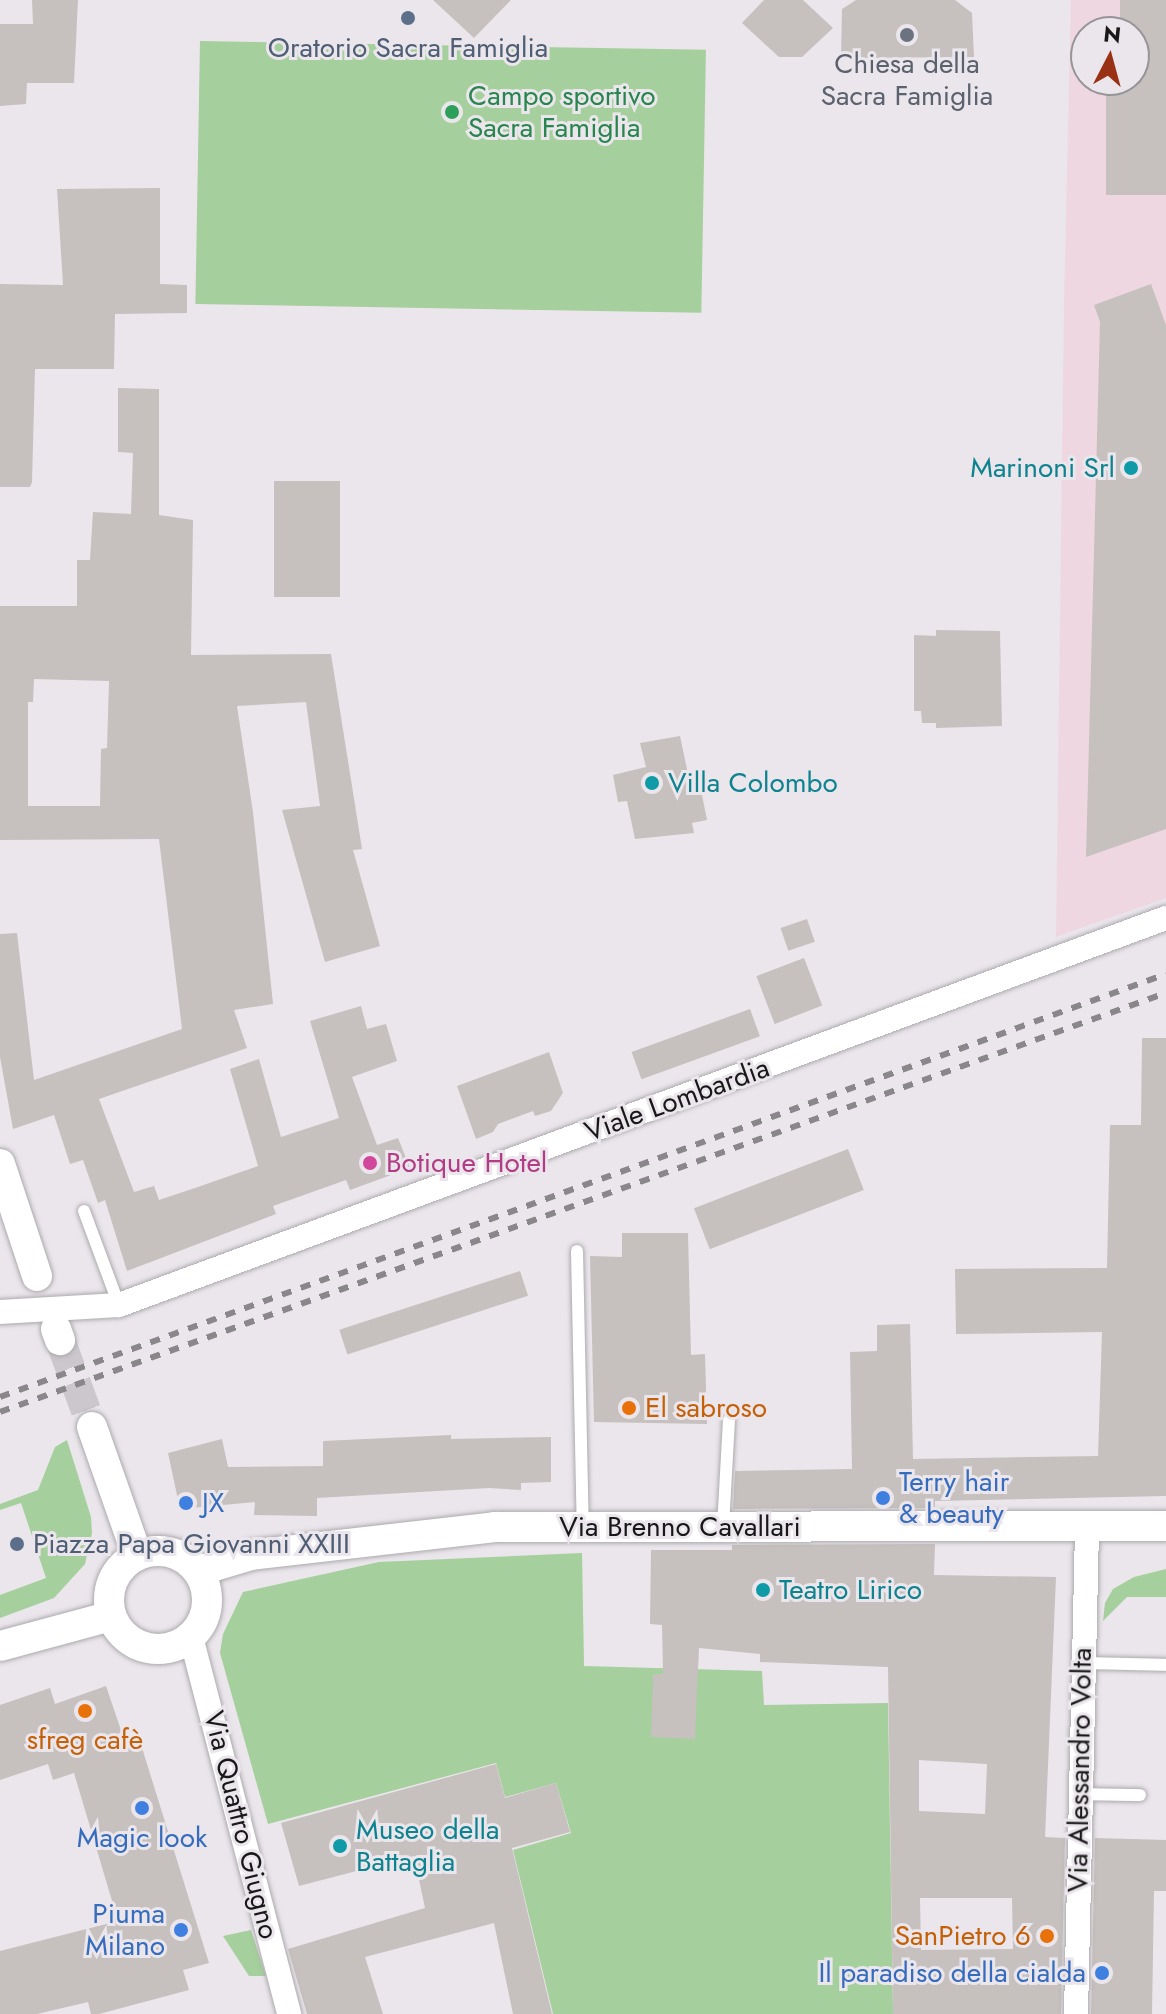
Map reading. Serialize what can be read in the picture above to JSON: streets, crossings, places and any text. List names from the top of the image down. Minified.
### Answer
{"streets":{"street":["Viale Lombardia","Via Brenno Cavallari","Via Alessandro Volta","Via Quattro Giugno"]},"crossings":[["Via Brenno Cavallari","Via Alessandro Volta"],["Via Brenno Cavallari","Via Quattro Giugno"]],"places":["Oratorio Sacra Famiglia","Chiesa della Sacra Famiglia","Campo sportivo Sacra Famiglia","Marinoni Srl","Villa Colombo","Botique Hotel","El sabroso","Terry hair & beauty","JX","Piazza Papa Giovanni XXIII","Teatro Lirico","sfreg cafè","Magic look","Museo della Battaglia","Piuma Milano","SanPietro 6","Il paradiso della cialda"],"north":"top"}
